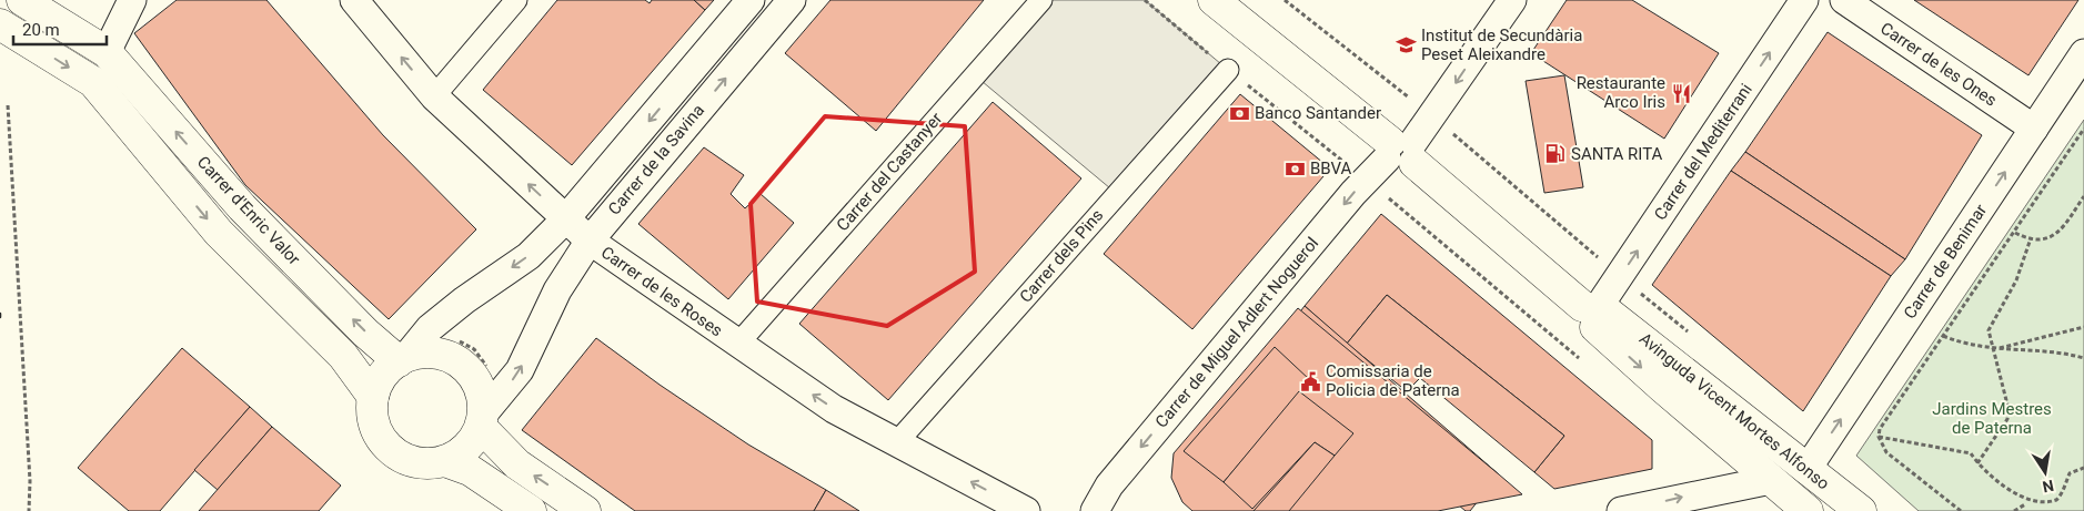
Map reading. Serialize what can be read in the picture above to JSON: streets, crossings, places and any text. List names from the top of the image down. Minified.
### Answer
{"streets":{"street":["Carrer de les Ones","Carrer del Mediterrani","Carrer de la Savina","Carrer del Castanyer","Carrer d'Enric Valor","Carrer dels Pins","Carrer de Benimar","Carrer de les Roses","Carrer de Miguel Adlert Noguerol","Avinguda Vicent Mortes Alfonso"]},"crossings":[["Carrer de les Ones","Carrer de Benimar"],["Carrer del Mediterrani","Avinguda Vicent Mortes Alfonso"],["Carrer de la Savina","Carrer d'Enric Valor"],["Carrer de la Savina","Carrer de les Roses"],["Carrer del Castanyer","Carrer de les Roses"],["Carrer dels Pins","Carrer de les Roses"],["Carrer de Benimar","Avinguda Vicent Mortes Alfonso"],["Carrer de Miguel Adlert Noguerol","Avinguda Vicent Mortes Alfonso"]],"one_way":["Carrer del Mediterrani","Carrer de Benimar","Carrer de les Roses","Carrer de Miguel Adlert Noguerol"],"parks":["Jardins Mestres de Paterna"],"places":{"school or university":["Institut de Secundària Peset Aleixandre"],"restaurant":["Restaurante Arco Iris"],"bank":["Banco Santander","BBVA"],"fuel station":["SANTA RITA"],"public building":["Comissaria de Policia de Paterna"]},"scale_bar":"20 m","north":"bottom"}
